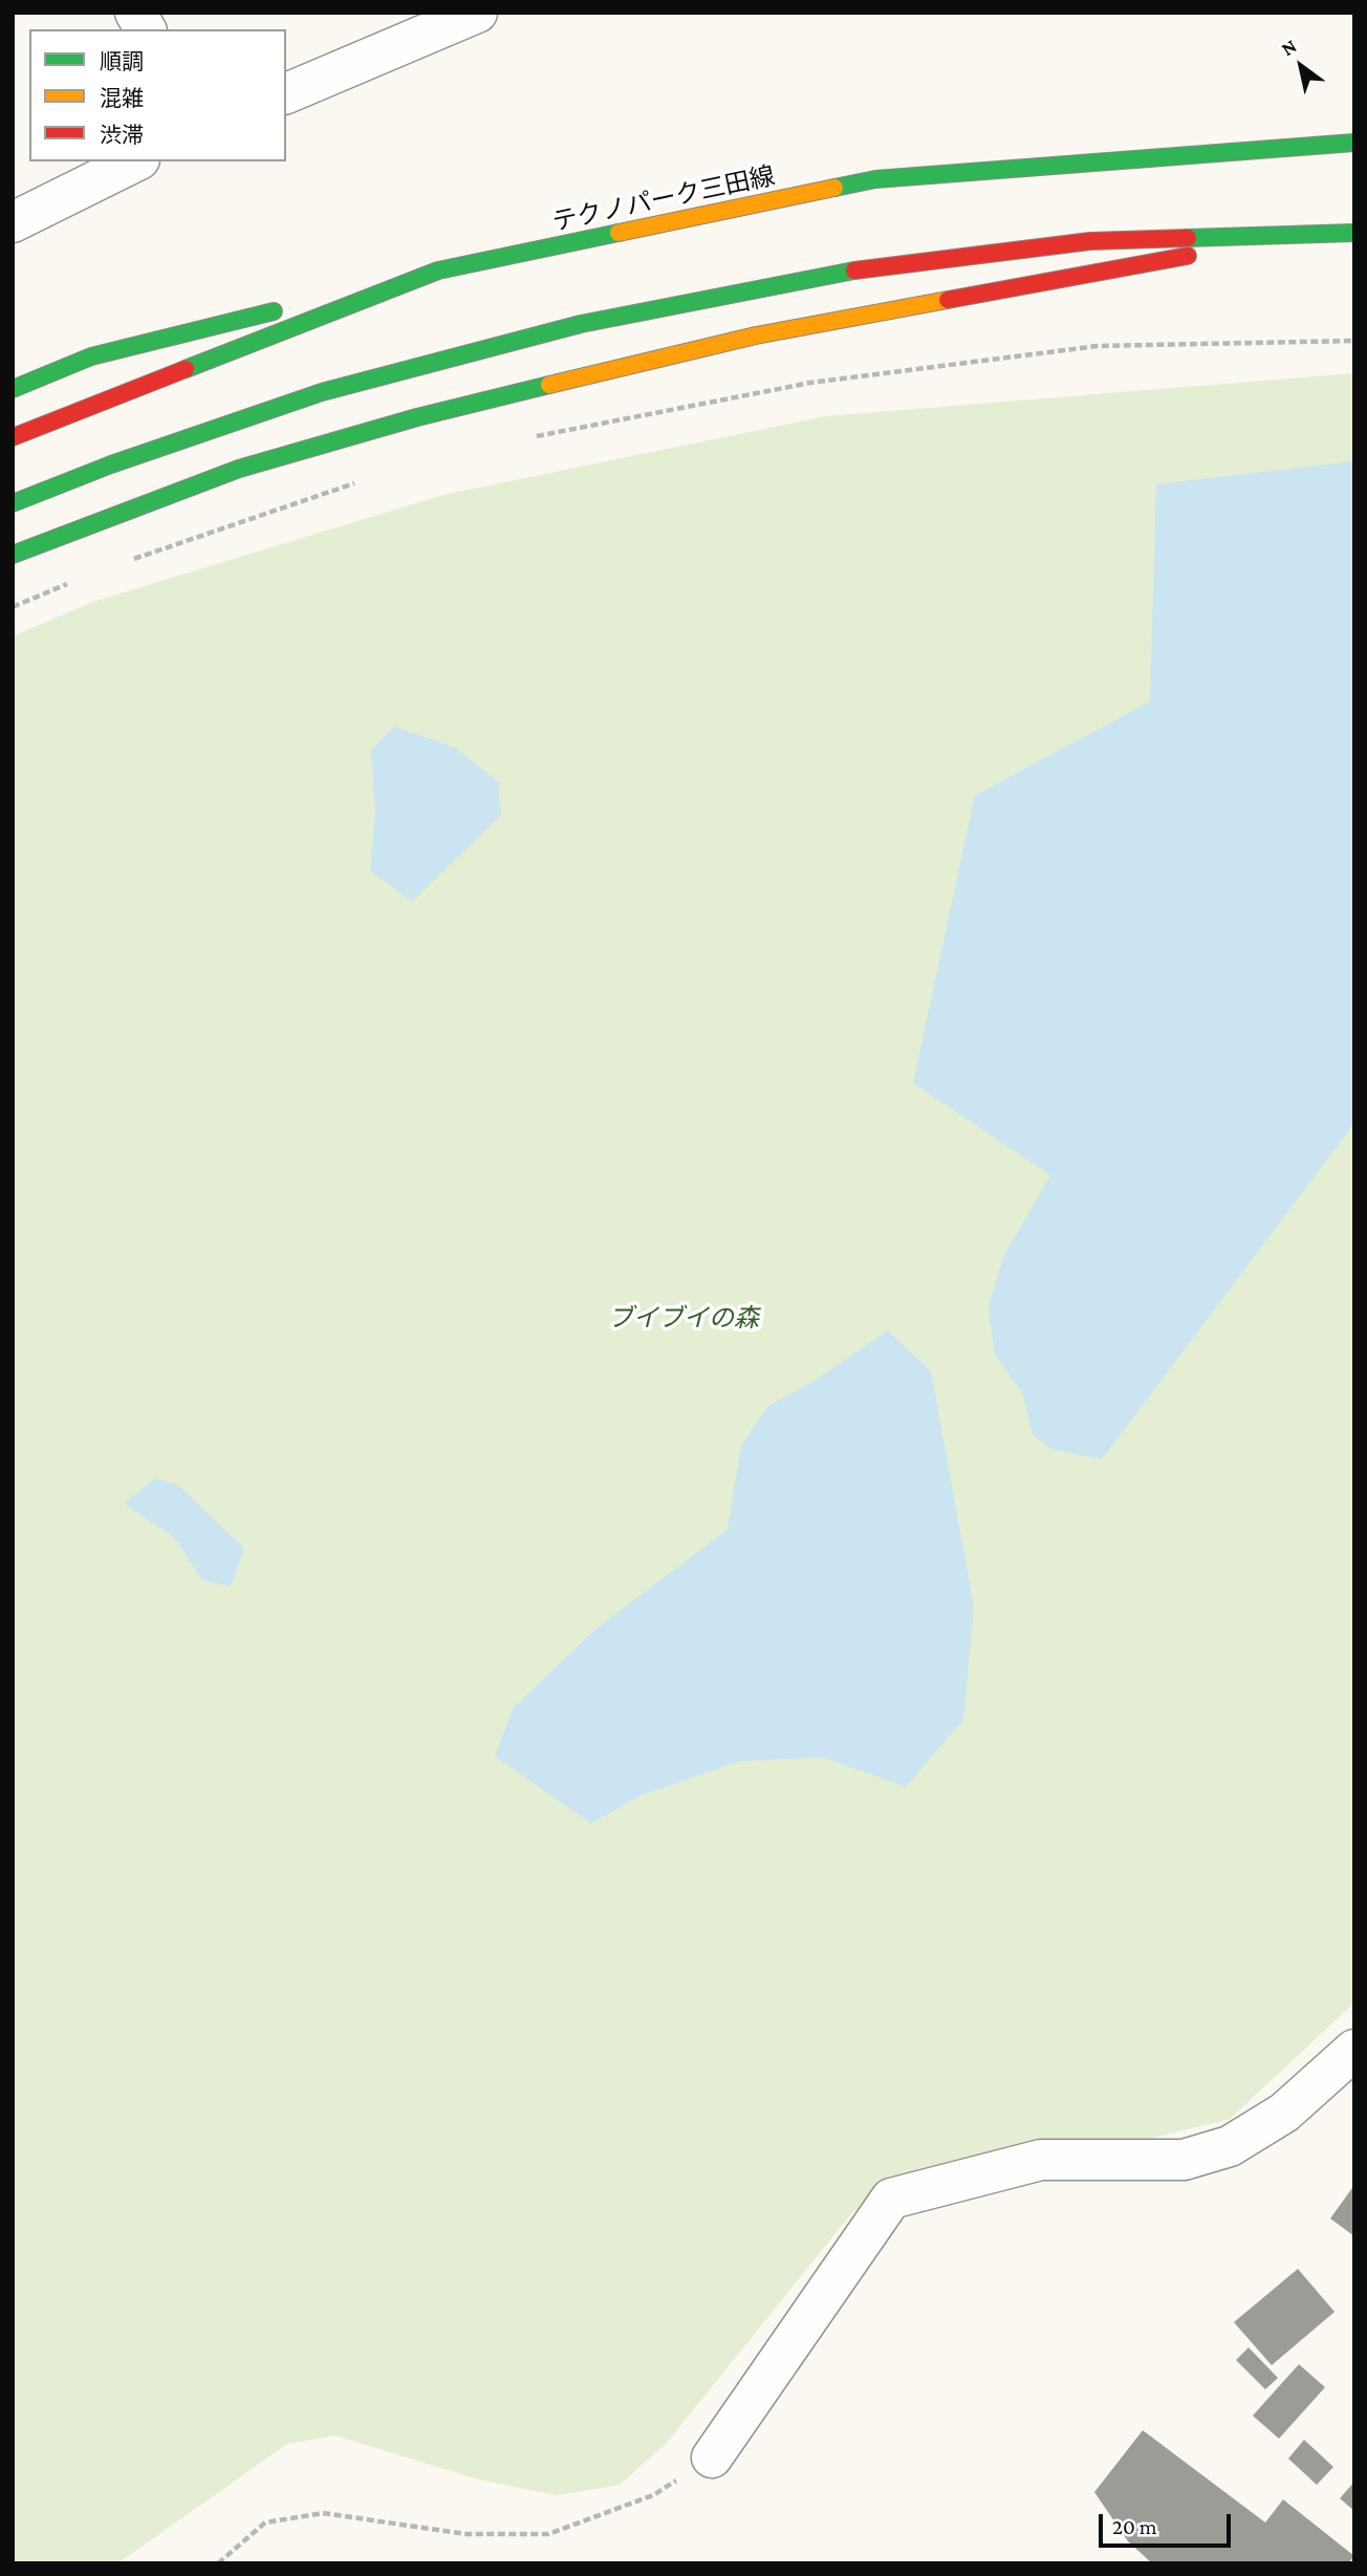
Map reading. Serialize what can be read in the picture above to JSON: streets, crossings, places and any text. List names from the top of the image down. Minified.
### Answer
{"streets":{"main road":["テクノパーク三田線"]},"parks":["ブイブイの森"],"legend":["順調","混雑","渋滞"],"scale_bar":"20 m","north":"top left"}
